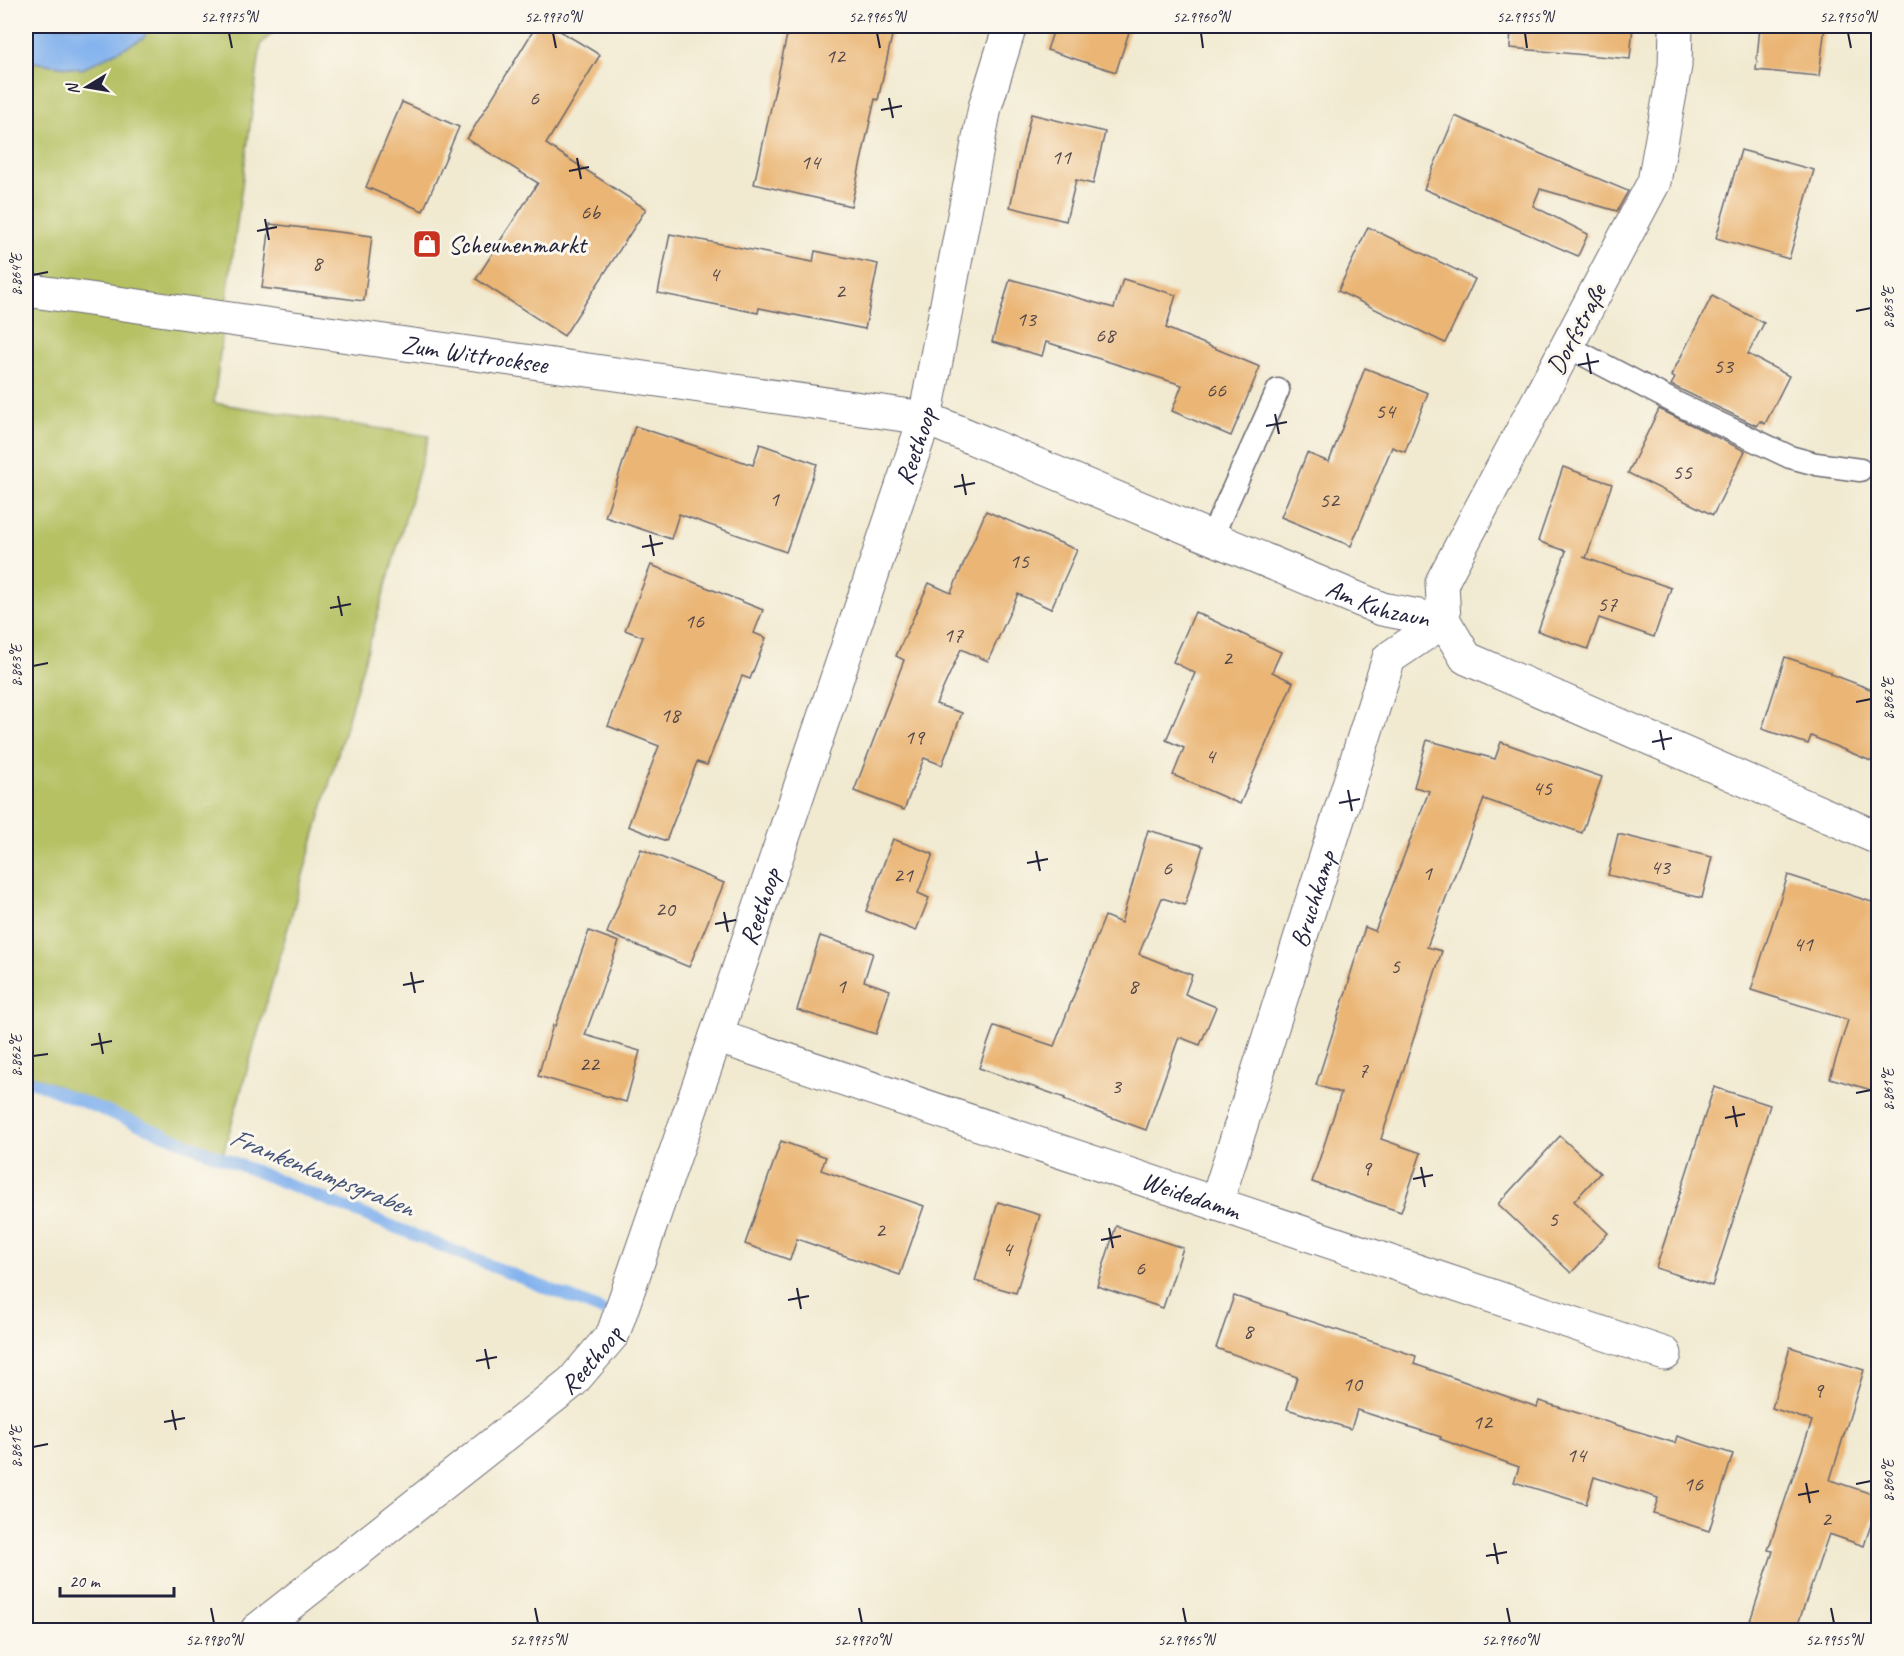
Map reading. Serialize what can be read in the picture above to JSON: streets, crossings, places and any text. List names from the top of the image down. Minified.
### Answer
{"streets":{"street":["Dorfstraße","Zum Wittrocksee","Reethoop","Am Kuhzaun","Bruchkamp","Weidedamm"]},"crossings":[["Dorfstraße","Am Kuhzaun"],["Dorfstraße","Bruchkamp"],["Zum Wittrocksee","Reethoop"],["Zum Wittrocksee","Am Kuhzaun"],["Reethoop","Am Kuhzaun"],["Reethoop","Weidedamm"],["Am Kuhzaun","Bruchkamp"],["Bruchkamp","Weidedamm"]],"water":["Frankenkampsgraben"],"places":{"shop":["Scheunenmarkt"]},"house_numbers":["12","6","11","14","6b","8","4","2","13","68","53","66","54","55","1","52","15","57","16","17","2","18","19","4","45","43","6","1","21","20","41","5","1","8","22","7","3","9","5","2","4","6","8","10","9","12","14","16","2"],"scale_bar":"20 m","north":"left","coordinates":["52.9975°N","52.9970°N","52.9965°N","52.9960°N","52.9955°N","52.9950°N","8.864°E","8.863°E","8.862°E","8.861°E","8.860°E","52.9980°N"]}
